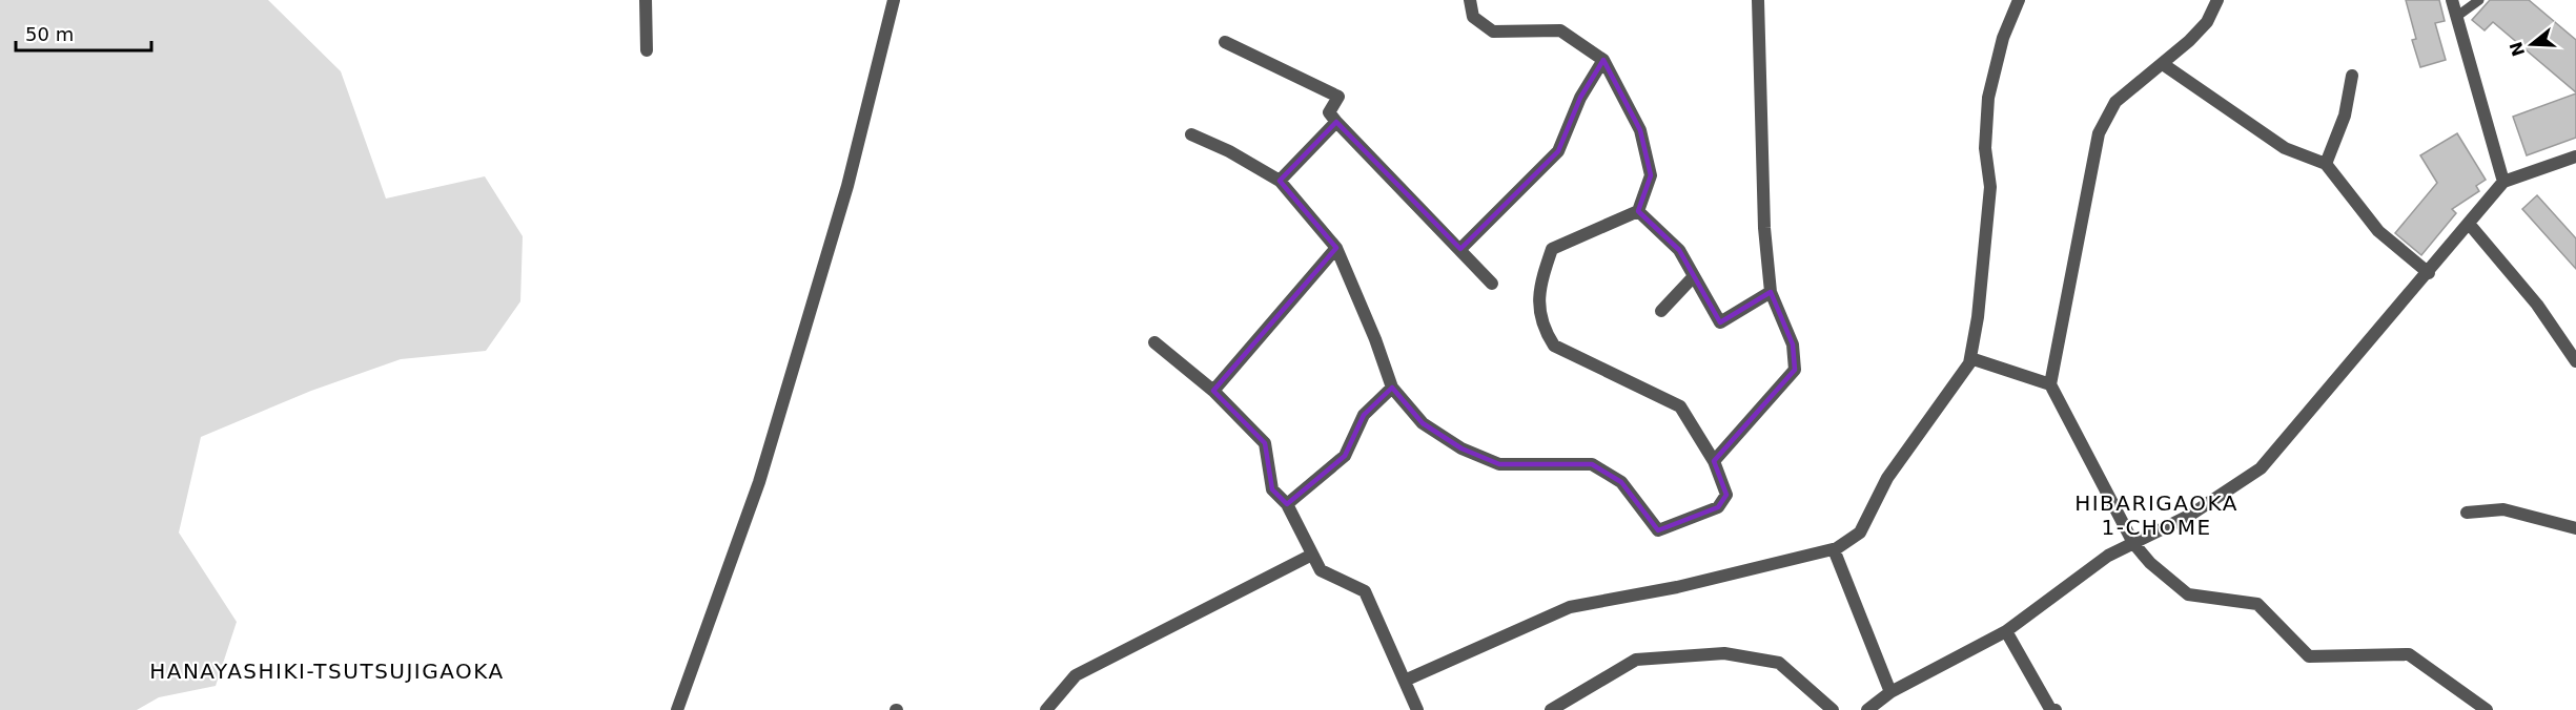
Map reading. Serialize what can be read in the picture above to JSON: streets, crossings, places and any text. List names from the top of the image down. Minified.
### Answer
{"districts":["HIBARIGAOKA 1-CHOME","HANAYASHIKI-TSUTSUJIGAOKA"],"scale_bar":"50 m","north":"left"}
